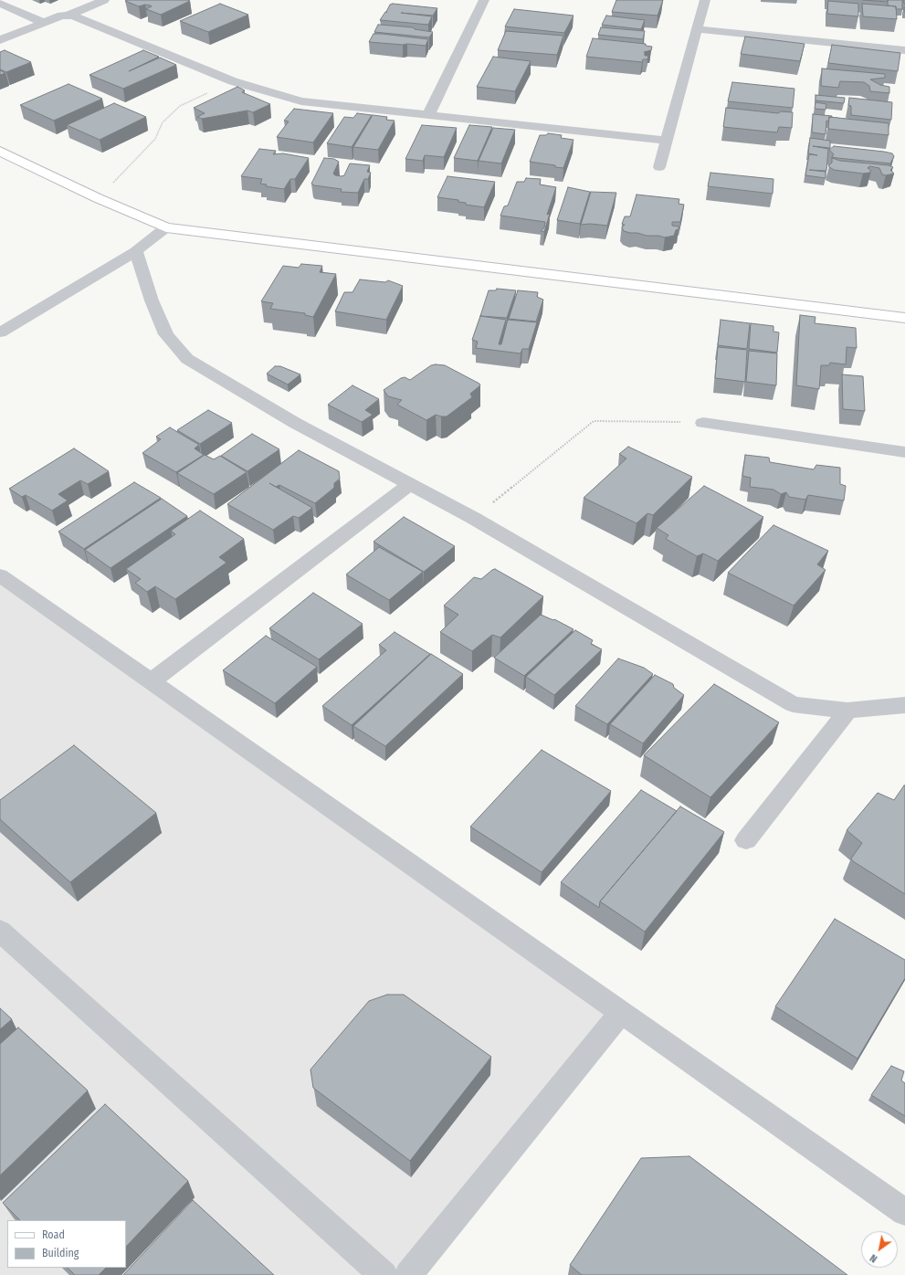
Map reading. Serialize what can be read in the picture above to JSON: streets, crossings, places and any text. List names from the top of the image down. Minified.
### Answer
{"legend":["Road","Building"],"north":"bottom left"}
